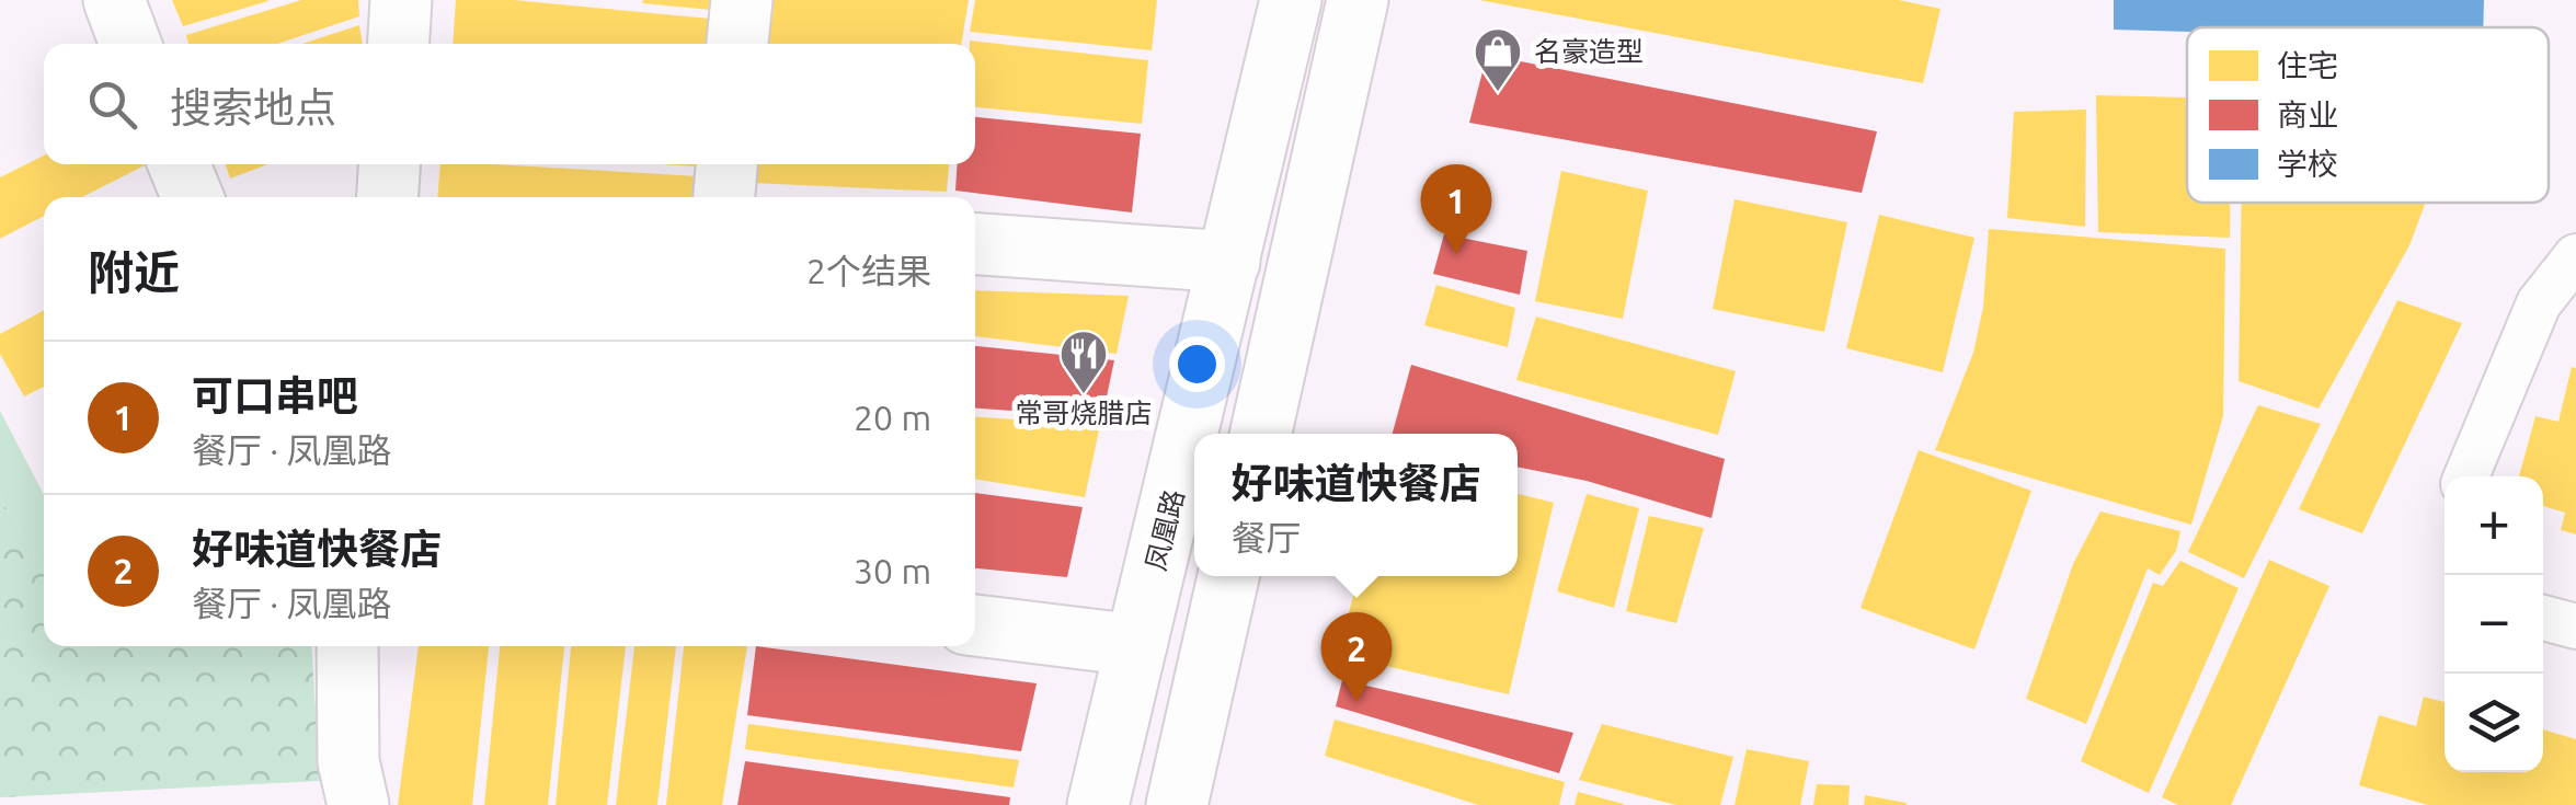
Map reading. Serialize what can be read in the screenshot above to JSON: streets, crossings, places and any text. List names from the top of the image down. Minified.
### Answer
{"streets":{"main road":["凤凰路"]},"places":{"shop":["名豪造型"],"restaurant":["常哥烧腊店"]},"legend":["住宅","商业","学校"],"page":{"search":"搜索地点","pins":["1","2"],"heading":["附近","2个结果"],"list":[{"mark":"1","name":"可口串吧","note":"餐厅 · 凤凰路","value":"20 m"},{"mark":"2","name":"好味道快餐店","note":"餐厅 · 凤凰路","value":"30 m"}],"popup":["好味道快餐店","餐厅"],"map_buttons":["+","−"]}}
